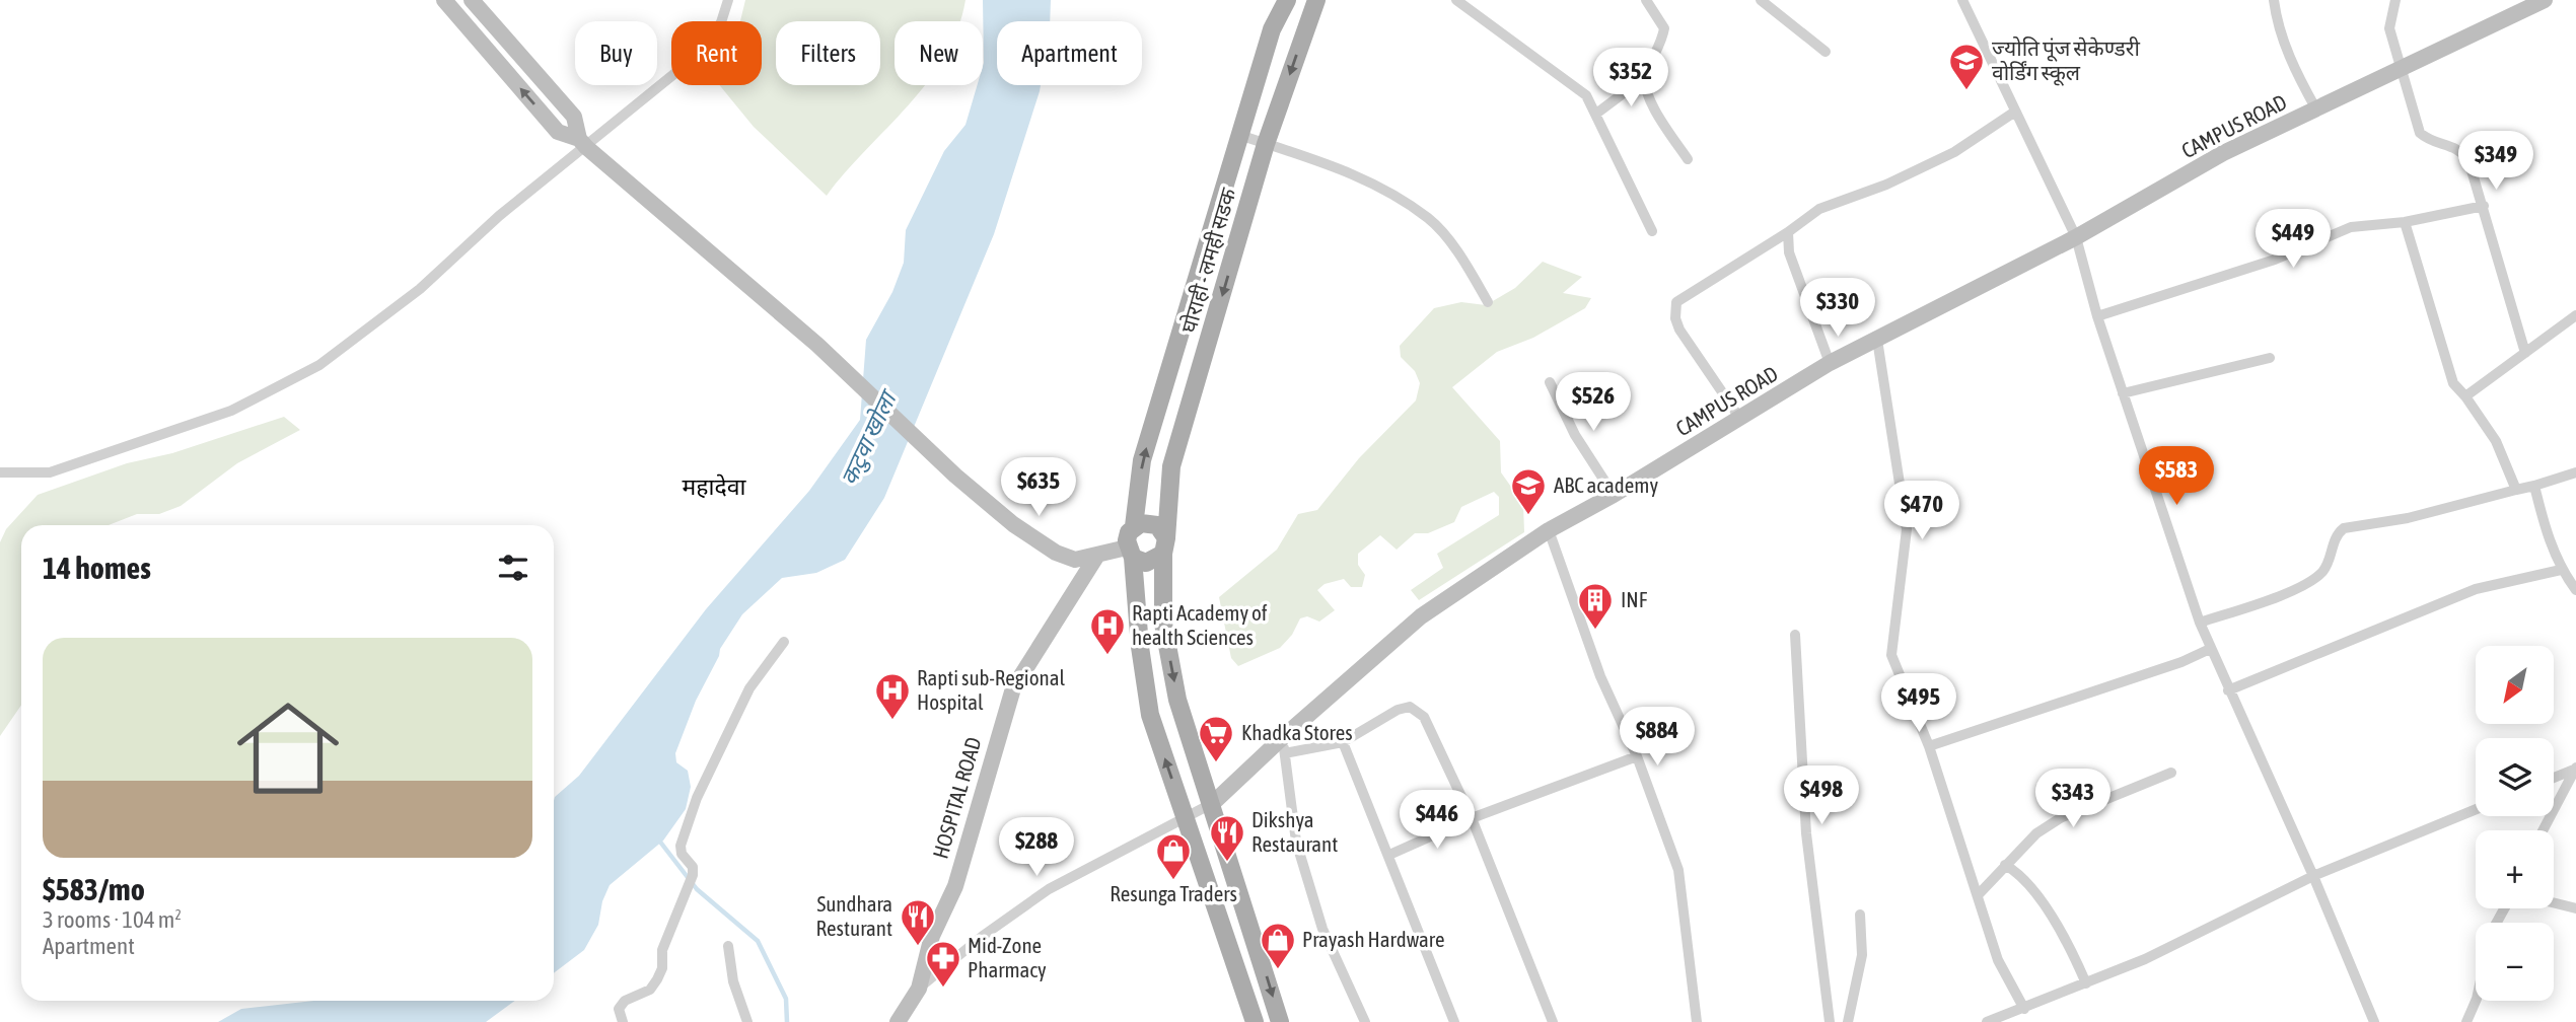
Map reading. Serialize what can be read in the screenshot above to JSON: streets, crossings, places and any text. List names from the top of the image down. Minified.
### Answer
{"streets":{"main road":["घोराही - लमही सडक"],"street":["CAMPUS ROAD","HOSPITAL ROAD"]},"crossings":[["CAMPUS ROAD","घोराही - लमही सडक"]],"districts":["महादेवा"],"water":["कटुवा खोला"],"places":{"school or university":["ज्योति पूंज सेकेण्डरी वोर्डिंग स्कूल","ABC academy"],"building":["INF"],"hospital":["Rapti Academy of health Sciences","Rapti sub-Regional Hospital"],"supermarket":["Khadka Stores"],"restaurant":["Dikshya Restaurant","Sundhara Resturant"],"shop":["Resunga Traders","Prayash Hardware"],"pharmacy":["Mid-Zone Pharmacy"]},"north":"bottom left","page":{"chip":["Buy","Rent","Filters","New","Apartment"],"price":["$352","$349","$449","$330","$526","$583","$635","$470","$495","$884","$498","$343","$446","$288"],"heading":"14 homes","list":[{"name":"$583/mo","note":"3 rooms · 104 m² · Apartment"}],"map_buttons":["+","−"]}}
